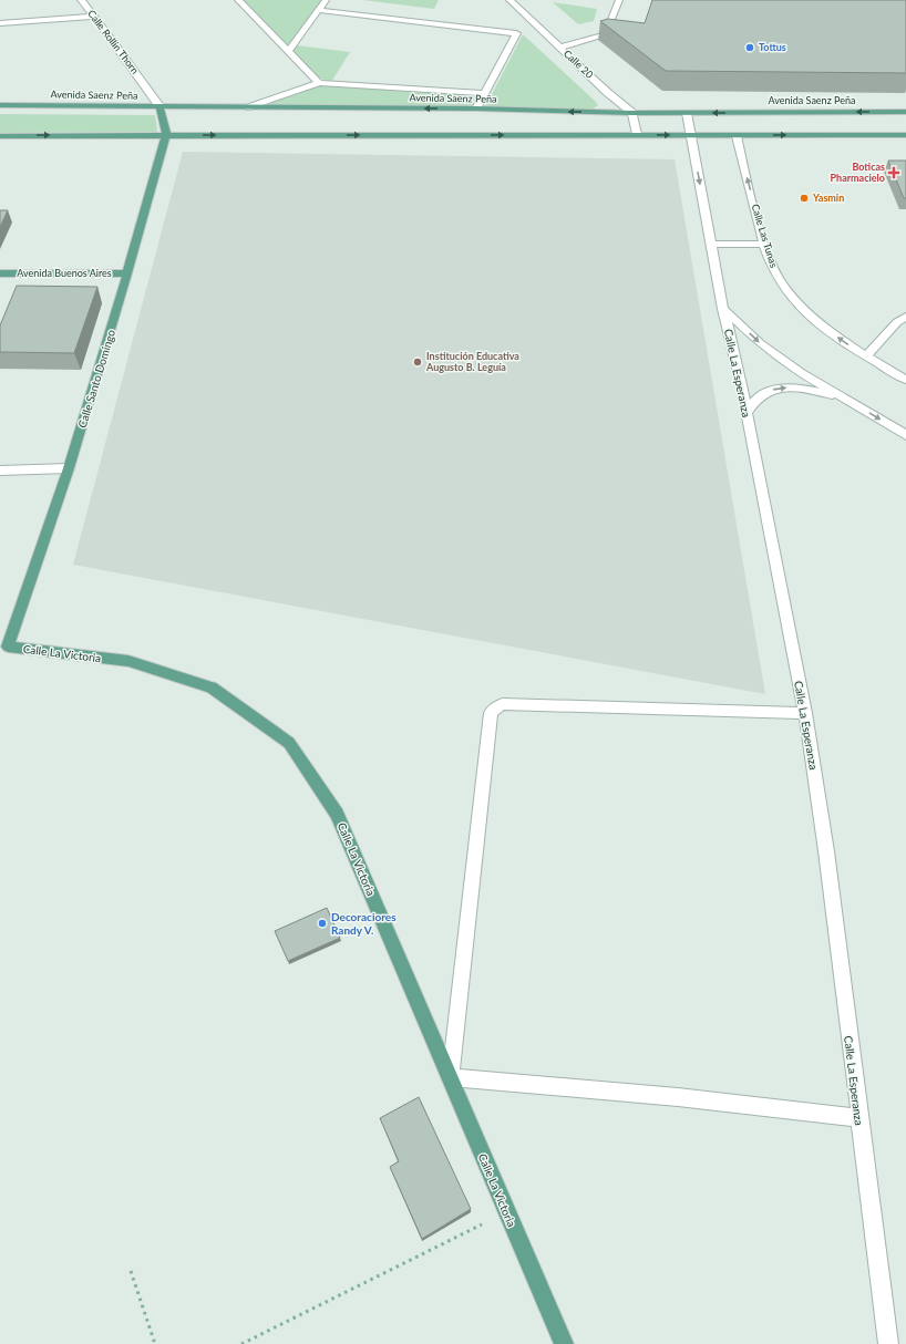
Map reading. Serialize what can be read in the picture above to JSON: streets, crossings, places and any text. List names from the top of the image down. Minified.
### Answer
{"streets":{"main road":["Avenida Saenz Peña","Avenida Buenos Aires","Calle Santo Domingo","Calle La Victoria"],"street":["Calle Rollin Thorn","Calle 20","Calle Las Tunas","Calle La Esperanza"]},"crossings":[["Calle Rollin Thorn","Avenida Saenz Peña"],["Calle Rollin Thorn","Calle Santo Domingo"],["Calle 20","Avenida Saenz Peña"],["Avenida Saenz Peña","Calle La Esperanza"],["Avenida Saenz Peña","Calle Santo Domingo"],["Avenida Buenos Aires","Calle Santo Domingo"],["Calle Santo Domingo","Calle La Victoria"]],"places":{"other":["Tottus","Yasmin","Institución Educativa Augusto B. Leguía","Decoraciores Randy V."],"health":["Boticas Pharmacielo"]}}
